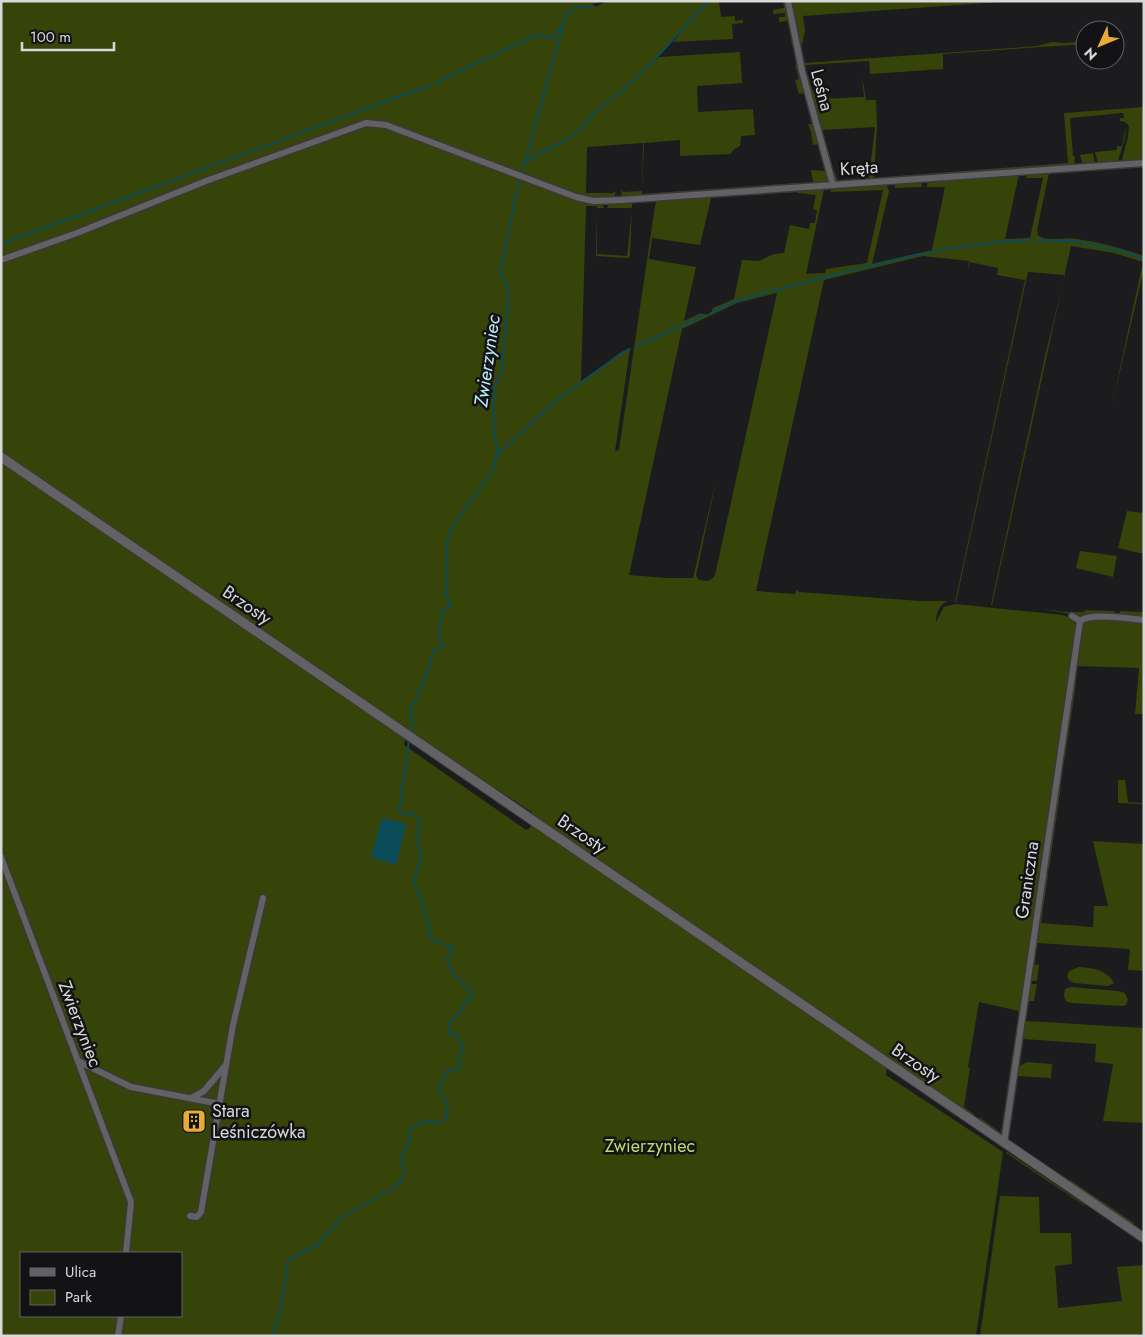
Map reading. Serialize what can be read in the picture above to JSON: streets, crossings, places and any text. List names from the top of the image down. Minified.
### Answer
{"streets":{"street":["Leśna","Kręta","Brzosty","Graniczna","Zwierzyniec"]},"crossings":[["Leśna","Kręta"],["Brzosty","Graniczna"]],"water":["Zwierzyniec"],"parks":["Zwierzyniec"],"places":{"building":["Stara Leśniczówka"]},"legend":["Ulica","Park"],"scale_bar":"100 m","north":"bottom left"}
